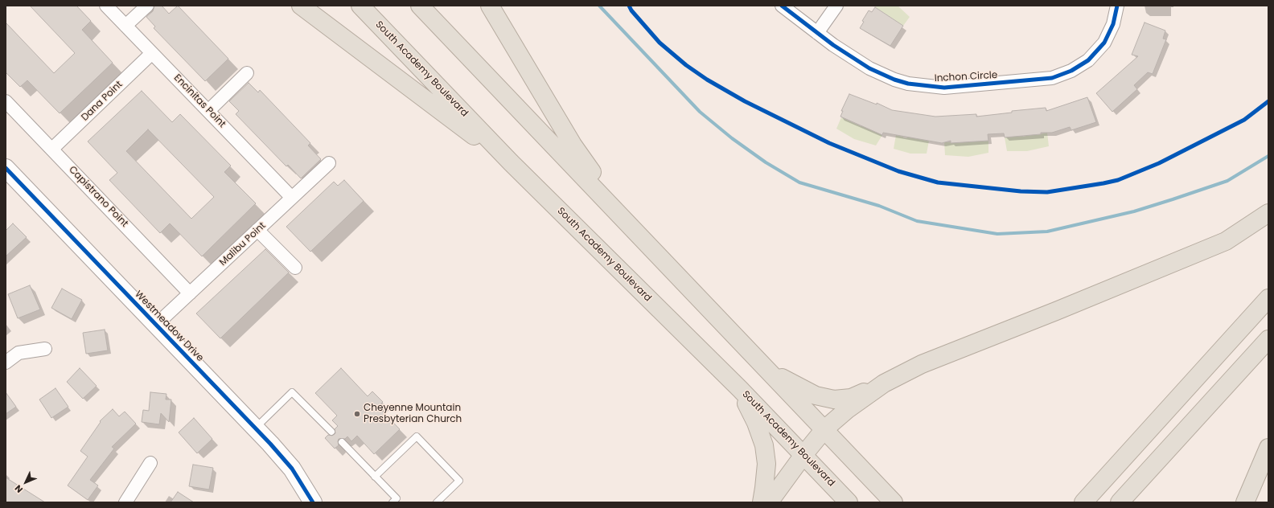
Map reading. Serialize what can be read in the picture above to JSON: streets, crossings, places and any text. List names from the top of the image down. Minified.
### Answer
{"streets":{"highway":["South Academy Boulevard"],"street":["Inchon Circle","Dana Point","Encinitas Point","Capistrano Point","Malibu Point","Westmeadow Drive"]},"crossings":[["Dana Point","Encinitas Point"],["Dana Point","Capistrano Point"],["Encinitas Point","Malibu Point"],["Capistrano Point","Malibu Point"],["Malibu Point","Westmeadow Drive"]],"places":["Cheyenne Mountain Presbyterian Church"],"north":"bottom left"}
